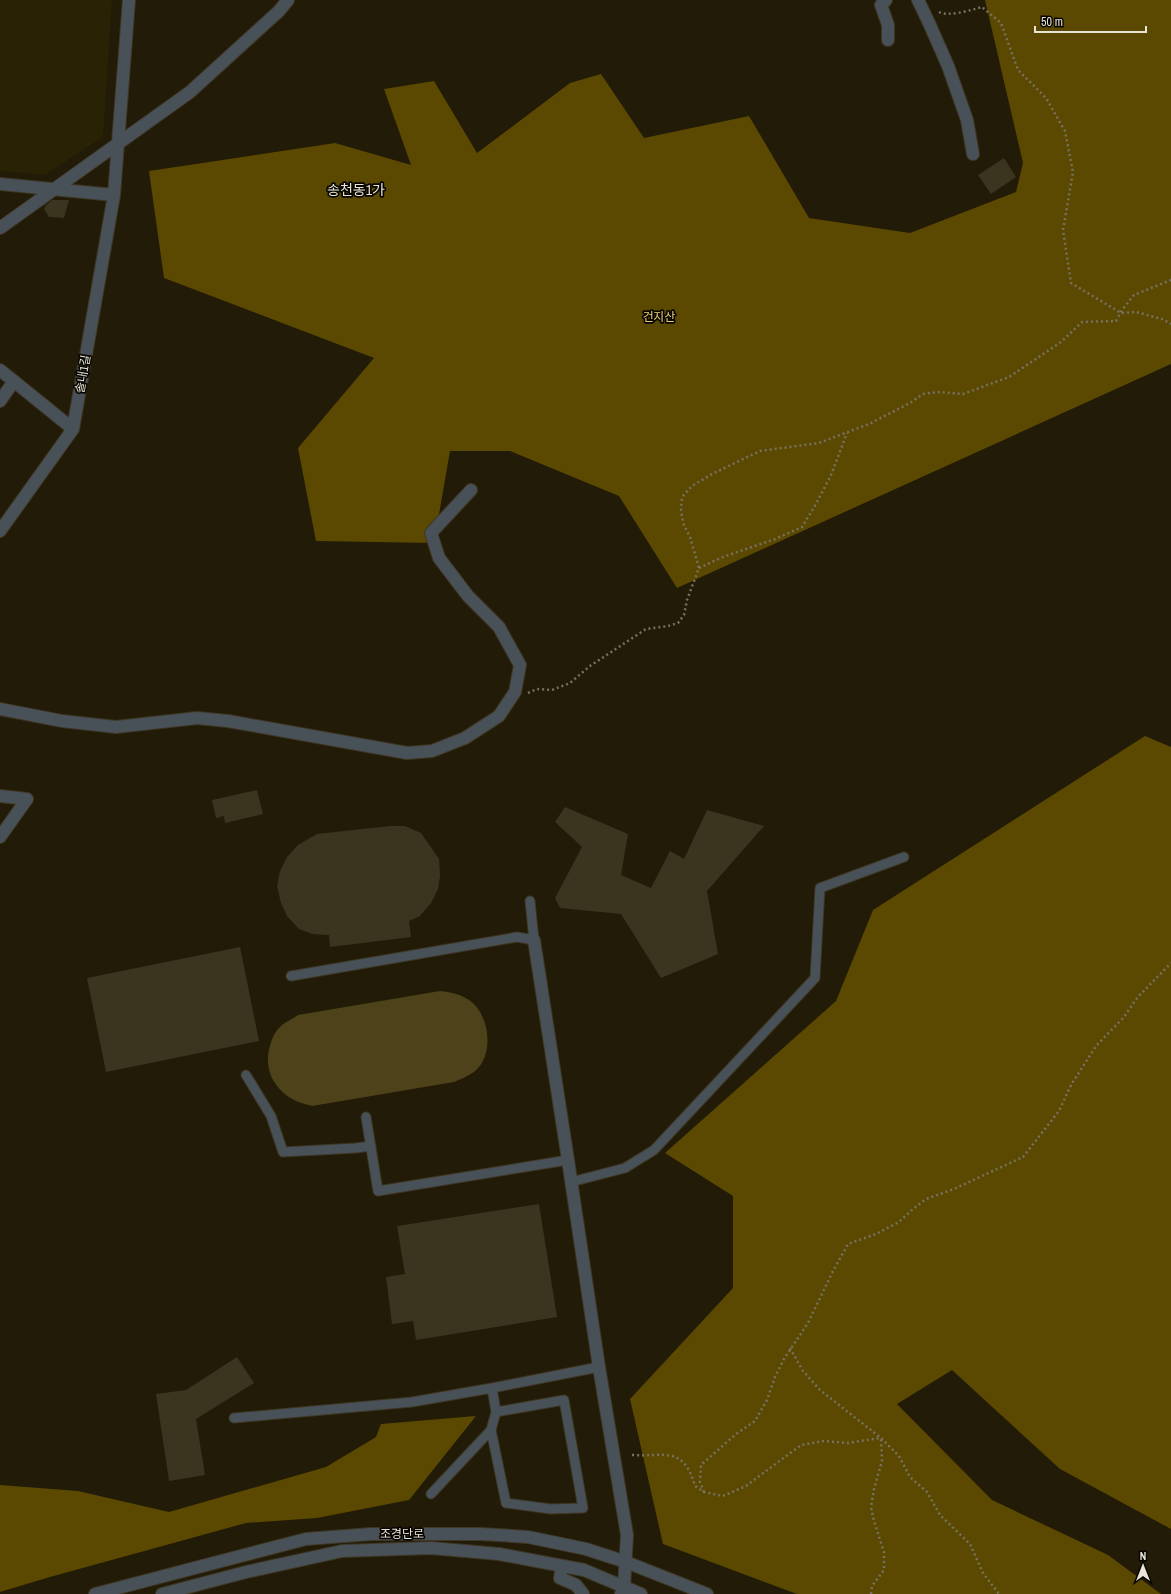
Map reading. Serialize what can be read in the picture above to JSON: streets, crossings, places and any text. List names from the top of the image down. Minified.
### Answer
{"streets":{"street":["솔내1길","조경단로"]},"districts":["송천동1가"],"parks":["건지산"],"scale_bar":"50 m","north":"top"}
